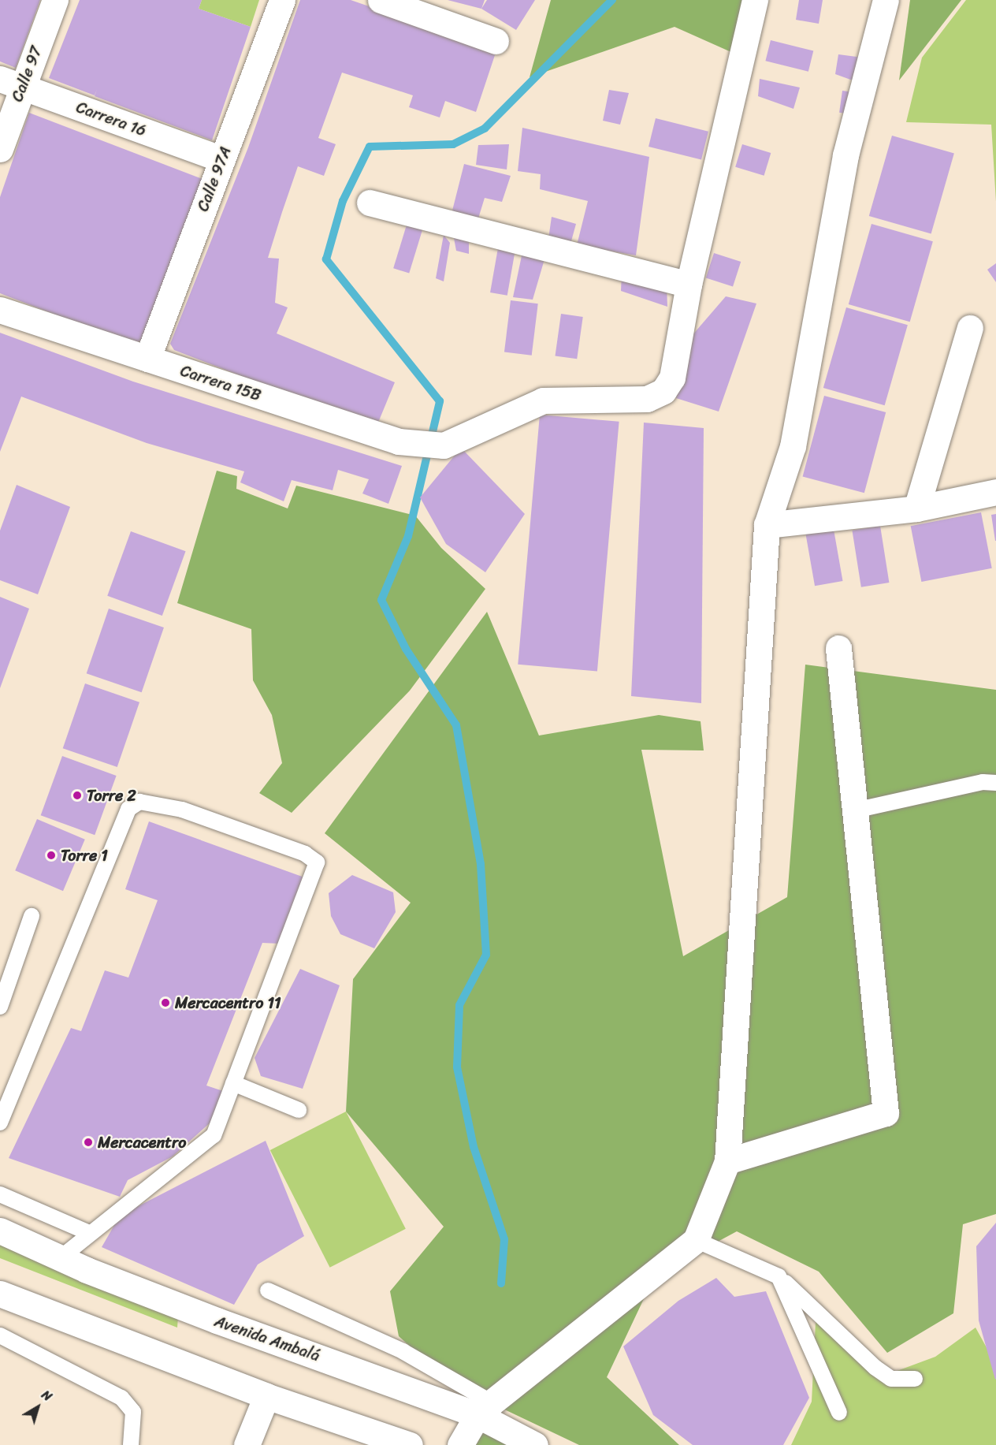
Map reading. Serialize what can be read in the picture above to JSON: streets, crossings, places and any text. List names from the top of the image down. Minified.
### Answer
{"streets":{"street":["Calle 97","Carrera 16","Calle 97A","Carrera 15B","Avenida Ambalá"]},"crossings":[["Calle 97","Carrera 16"],["Carrera 16","Calle 97A"],["Calle 97A","Carrera 15B"]],"places":["Torre 2","Torre 1","Mercacentro 11","Mercacentro"],"north":"top right"}
